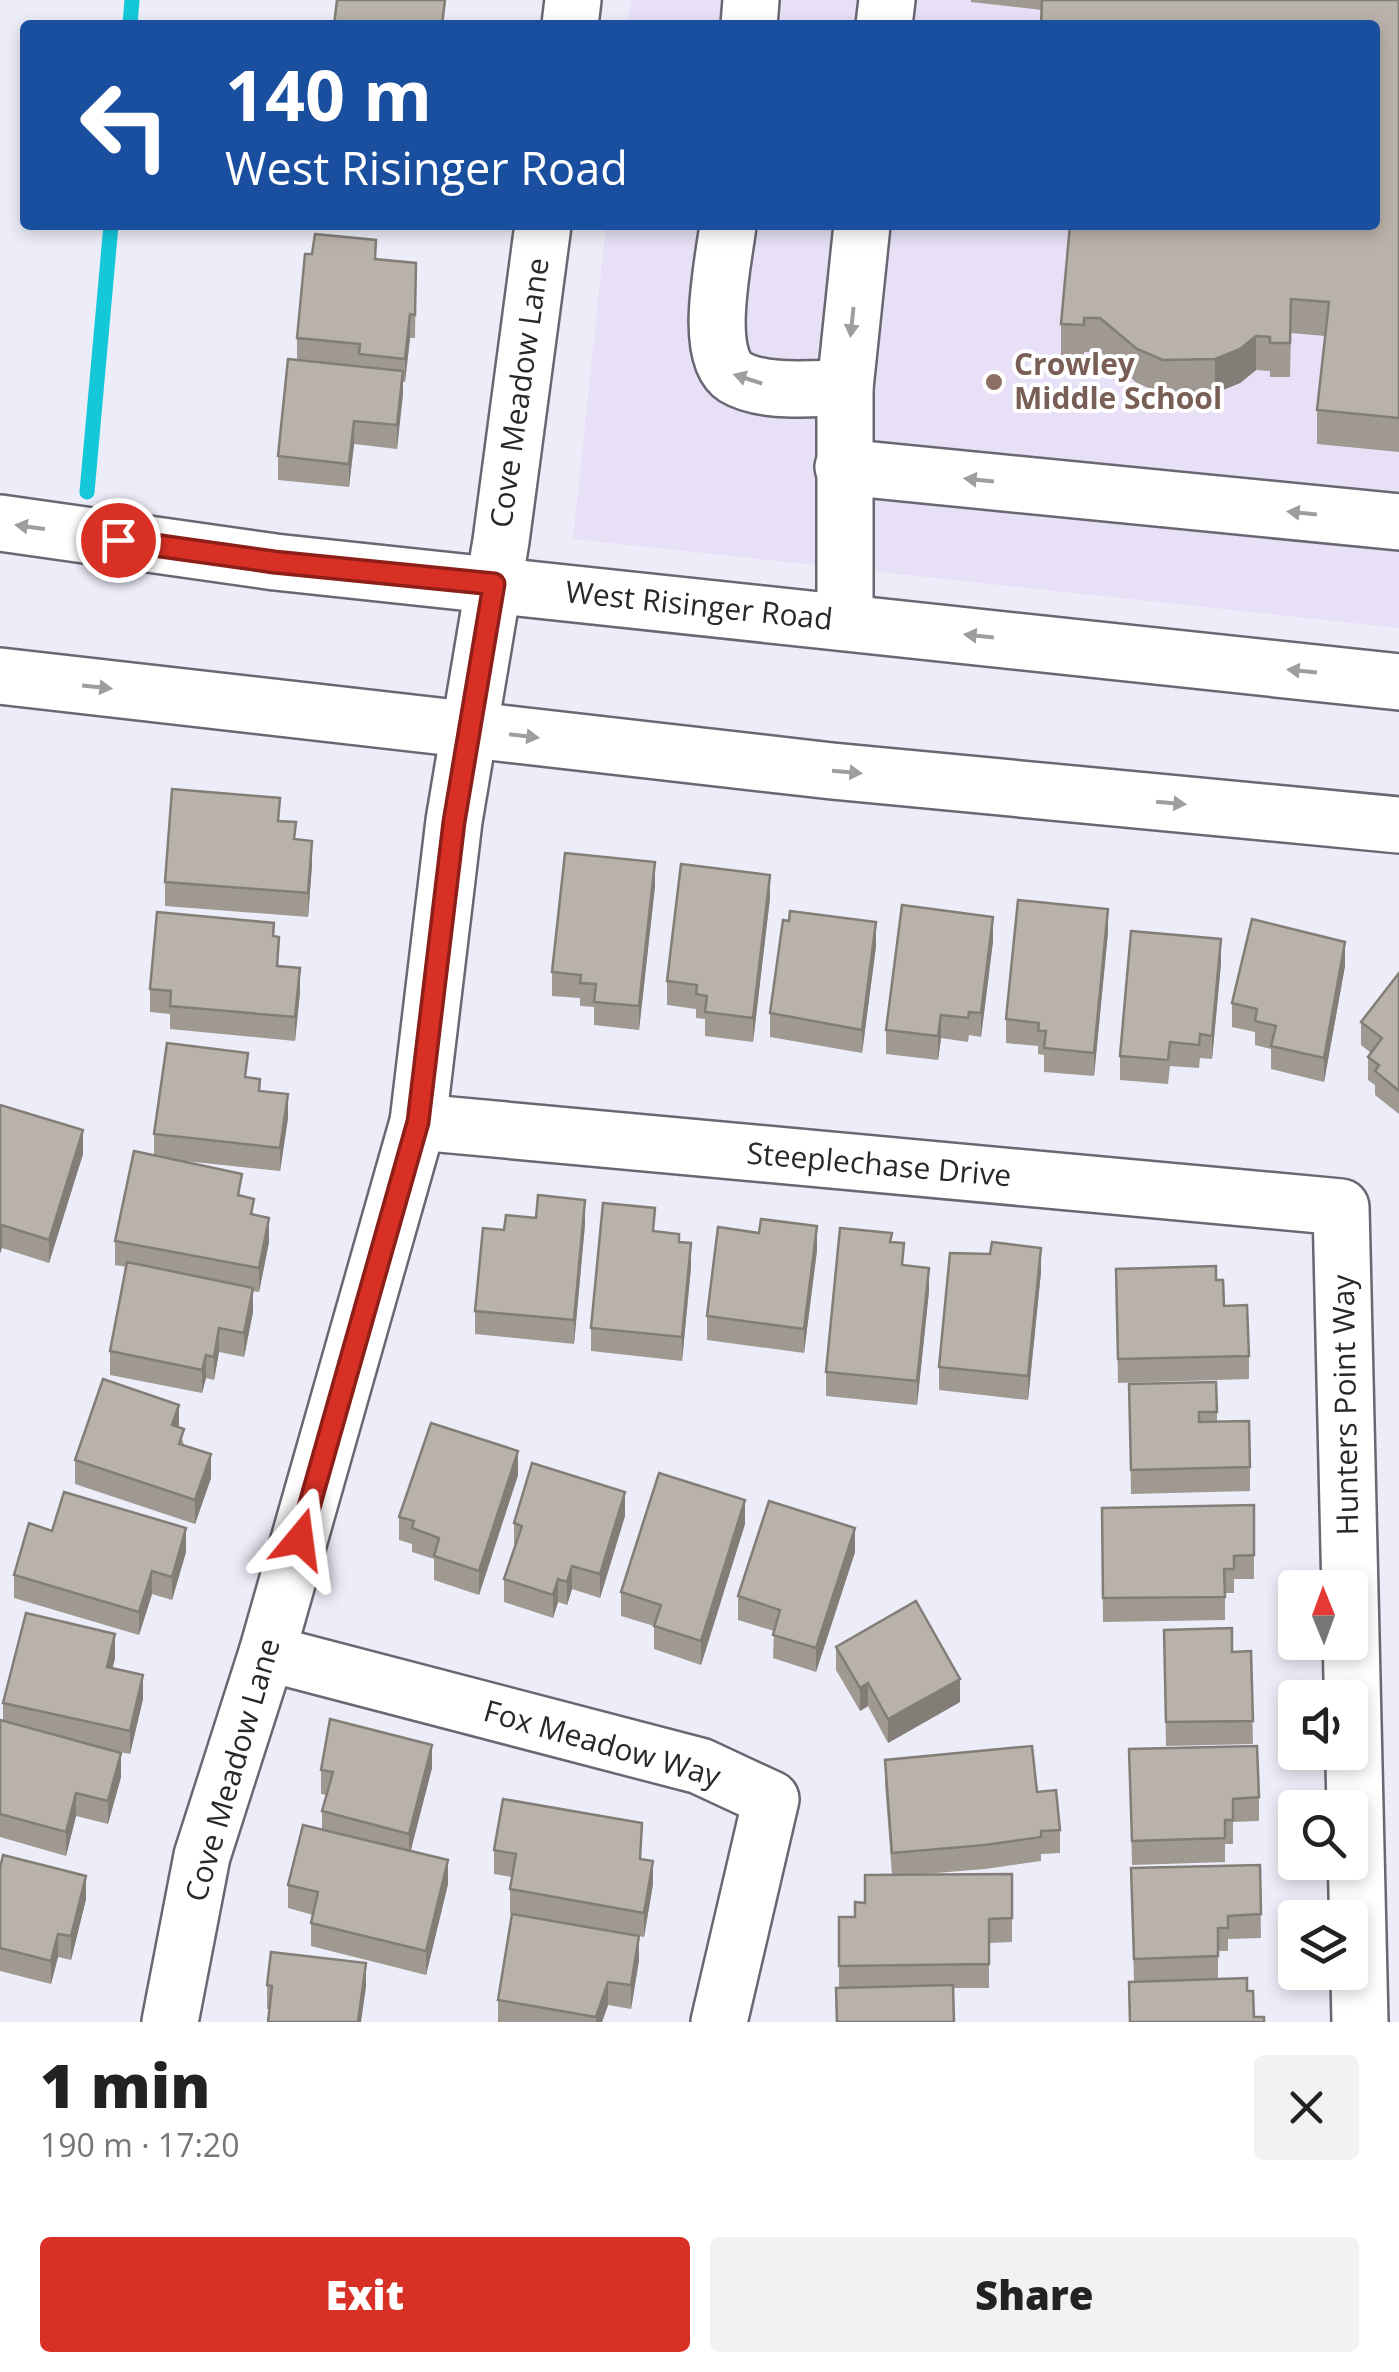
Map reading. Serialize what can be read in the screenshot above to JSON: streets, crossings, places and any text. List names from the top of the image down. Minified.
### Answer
{"streets":{"street":["Cove Meadow Lane","West Risinger Road","Steeplechase Drive","Hunters Point Way","Fox Meadow Way"]},"crossings":[["Cove Meadow Lane","West Risinger Road"],["Cove Meadow Lane","Steeplechase Drive"],["Cove Meadow Lane","Fox Meadow Way"],["Steeplechase Drive","Hunters Point Way"]],"places":["Crowley Middle School"],"north":"top","page":{"turn":["140 m","West Risinger Road"],"heading":["1 min","190 m · 17:20"],"buttons":["Exit","Share"]}}
